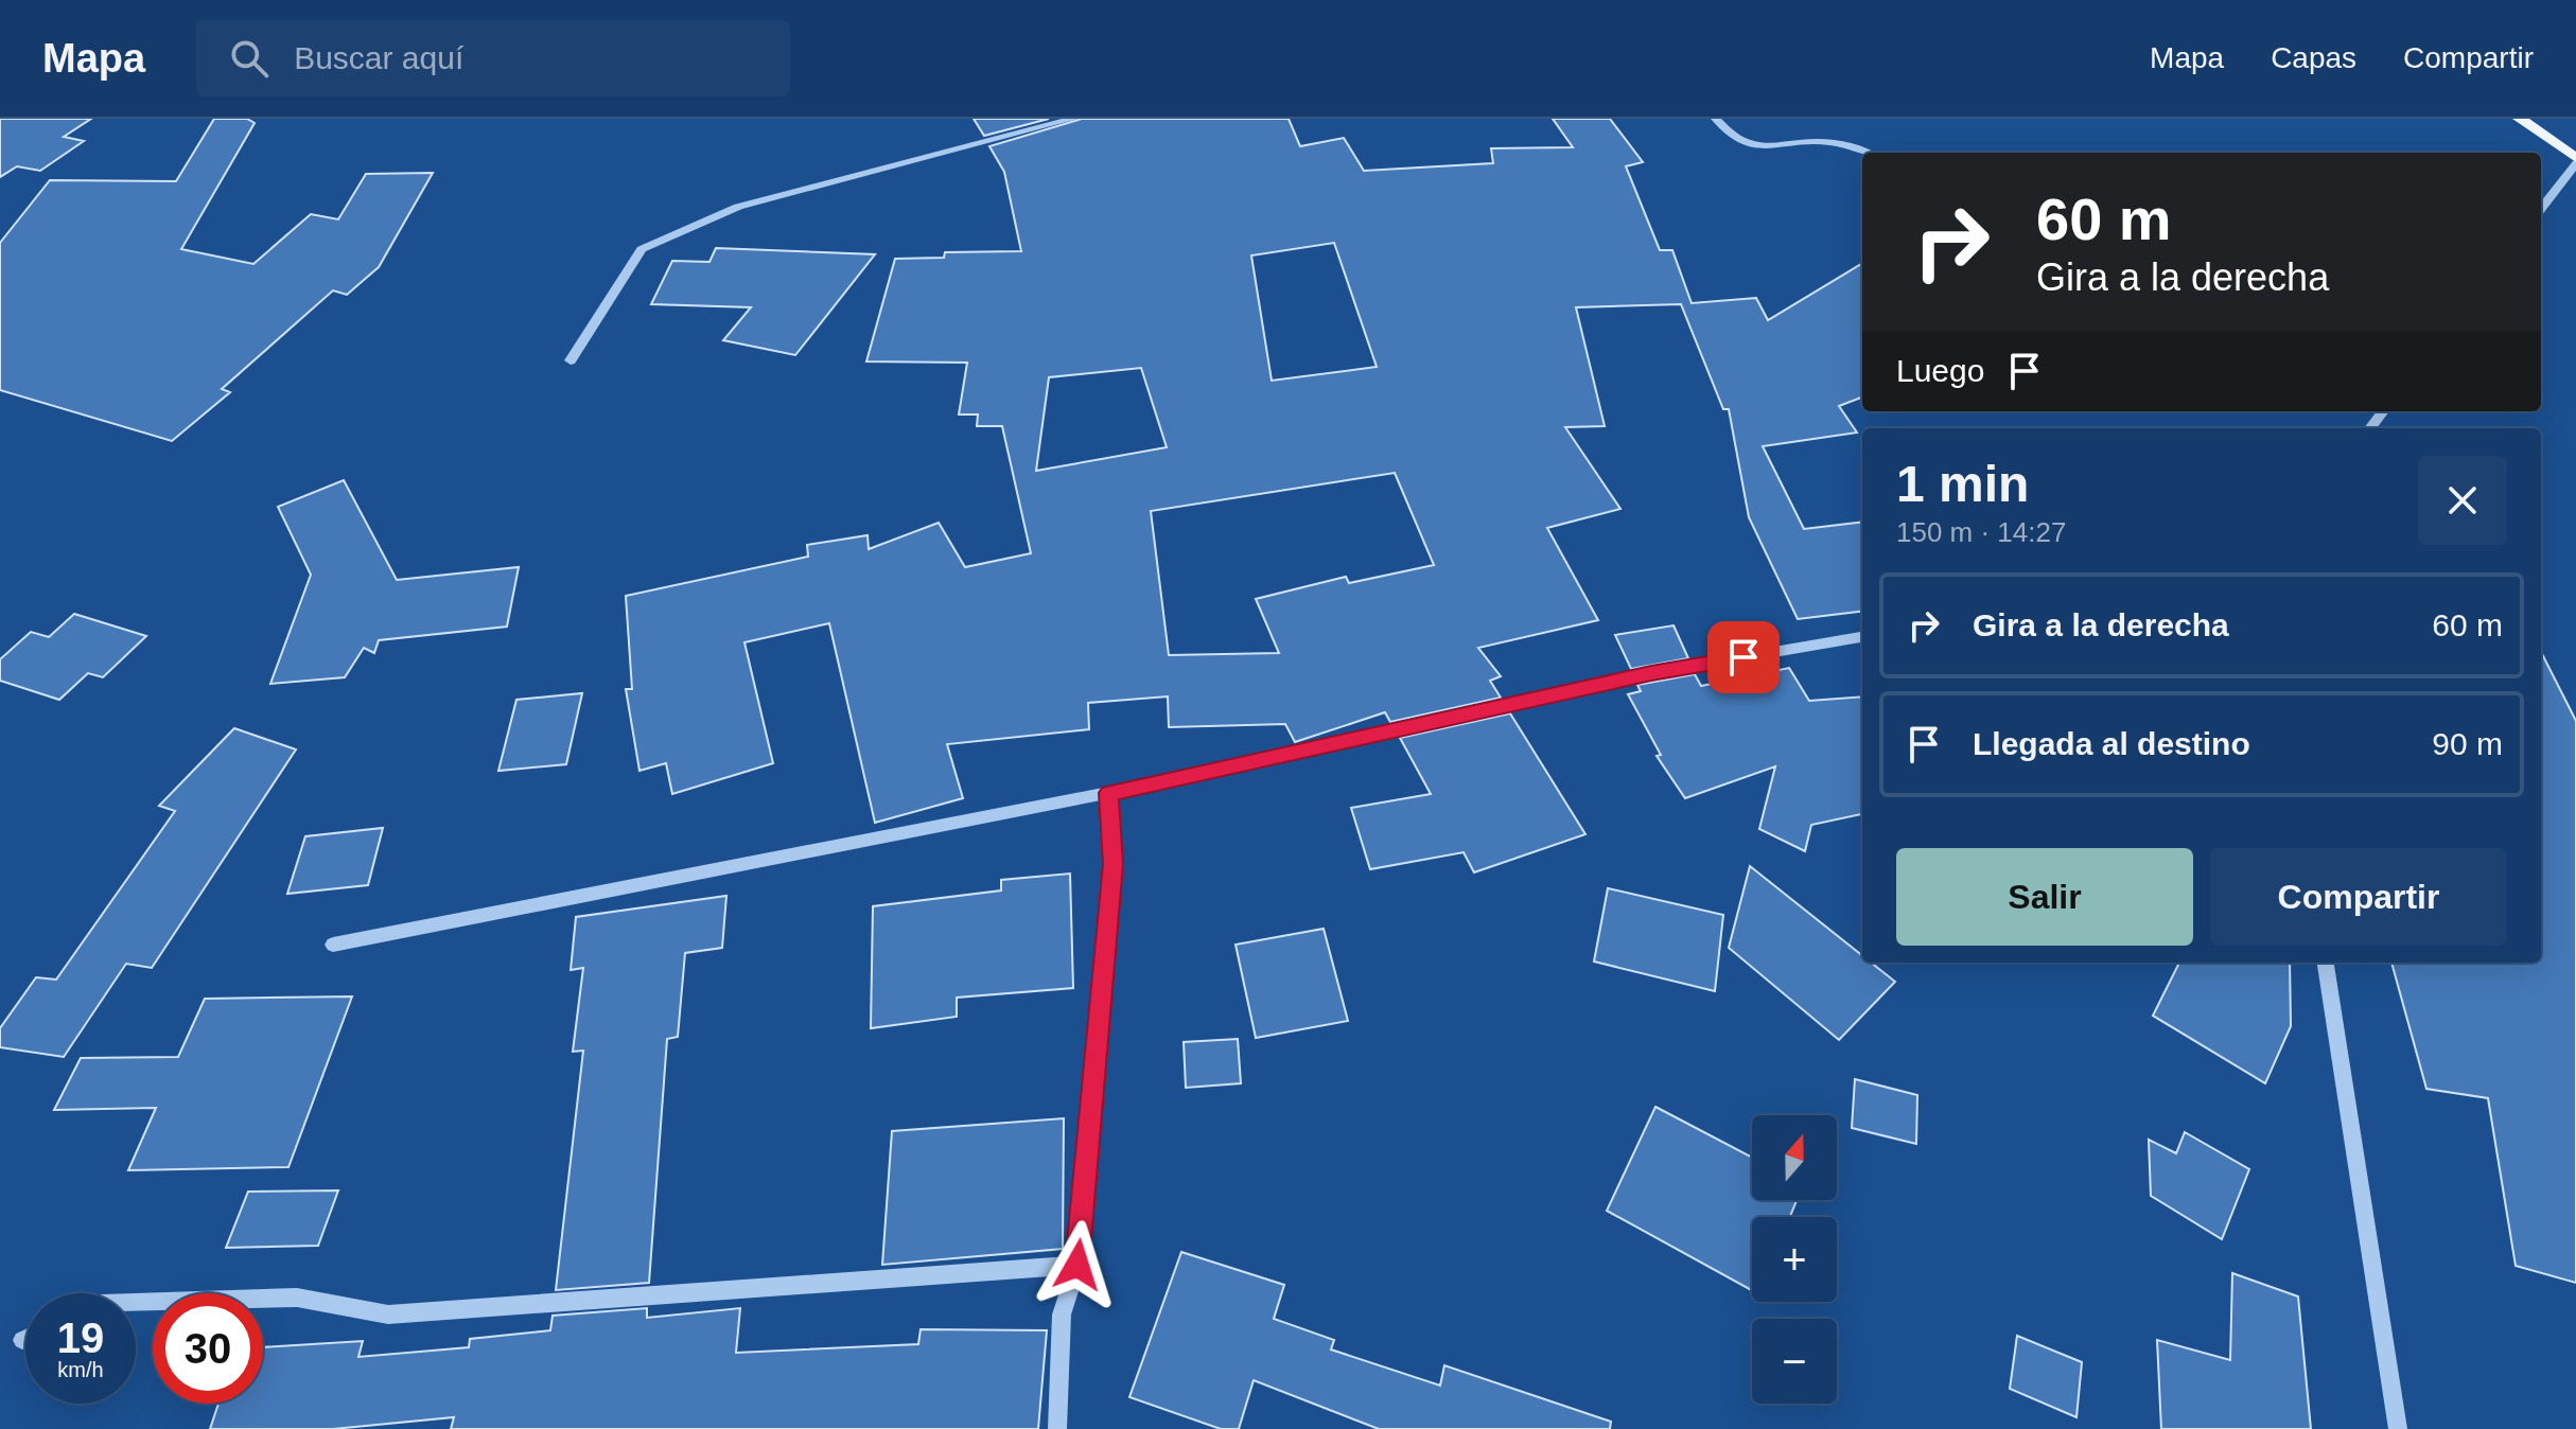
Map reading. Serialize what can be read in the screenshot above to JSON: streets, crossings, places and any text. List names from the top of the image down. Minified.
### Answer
{"north":"top","page":{"header":"Mapa","search":"Buscar aquí","nav":["Mapa","Capas","Compartir"],"turn":["60 m","Gira a la derecha"],"then":"Luego","heading":["1 min","150 m · 14:27"],"list":[{"name":"Gira a la derecha","value":"60 m"},{"name":"Llegada al destino","value":"90 m"}],"buttons":["Salir","Compartir"],"map_buttons":["+","−"],"speed":"19 km/h","limit":"30"}}
